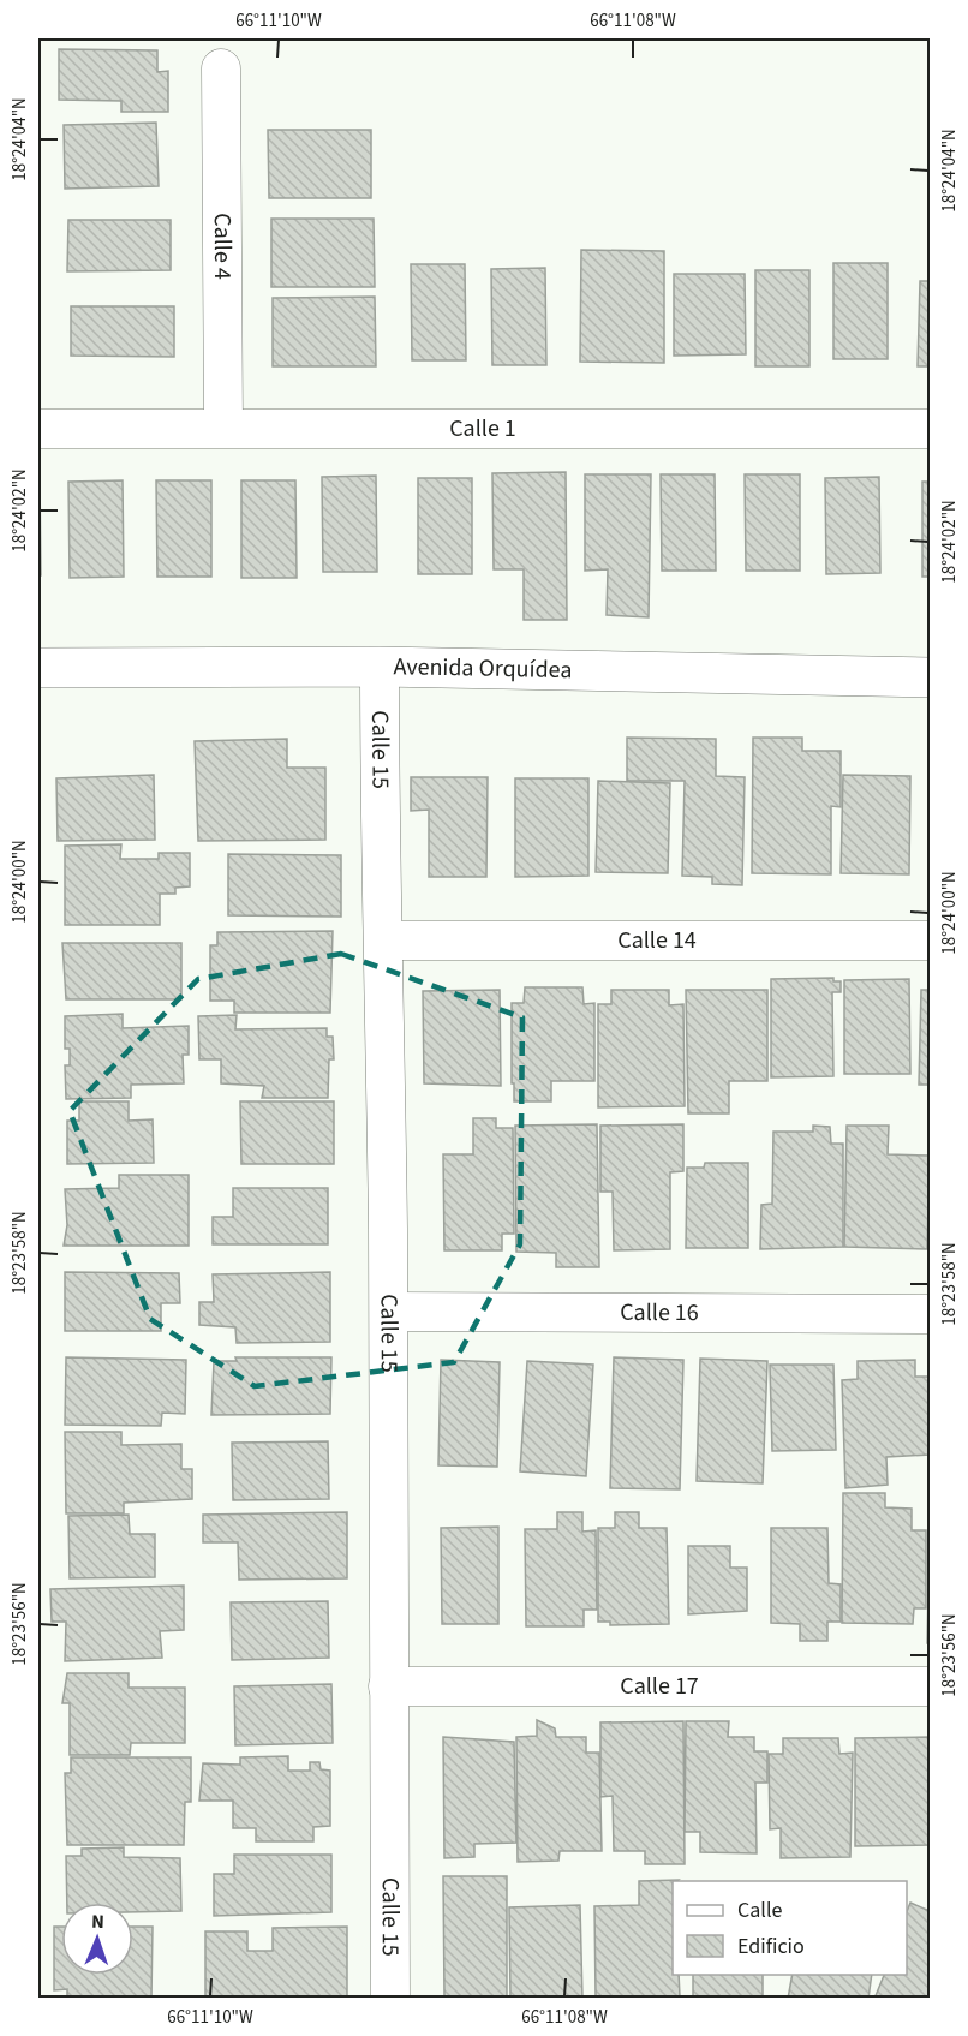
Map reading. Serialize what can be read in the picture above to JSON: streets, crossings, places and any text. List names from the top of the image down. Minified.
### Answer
{"streets":{"street":["Calle 4","Calle 1","Avenida Orquídea","Calle 15","Calle 14","Calle 16","Calle 17"]},"crossings":[["Calle 4","Calle 1"],["Avenida Orquídea","Calle 15"],["Calle 15","Calle 14"],["Calle 15","Calle 16"],["Calle 15","Calle 17"]],"legend":["Calle","Edificio"],"north":"top","coordinates":["66°11'10\"W","66°11'08\"W","18°24'04\"N","18°24'02\"N","18°24'00\"N","18°23'58\"N","18°23'56\"N"]}
